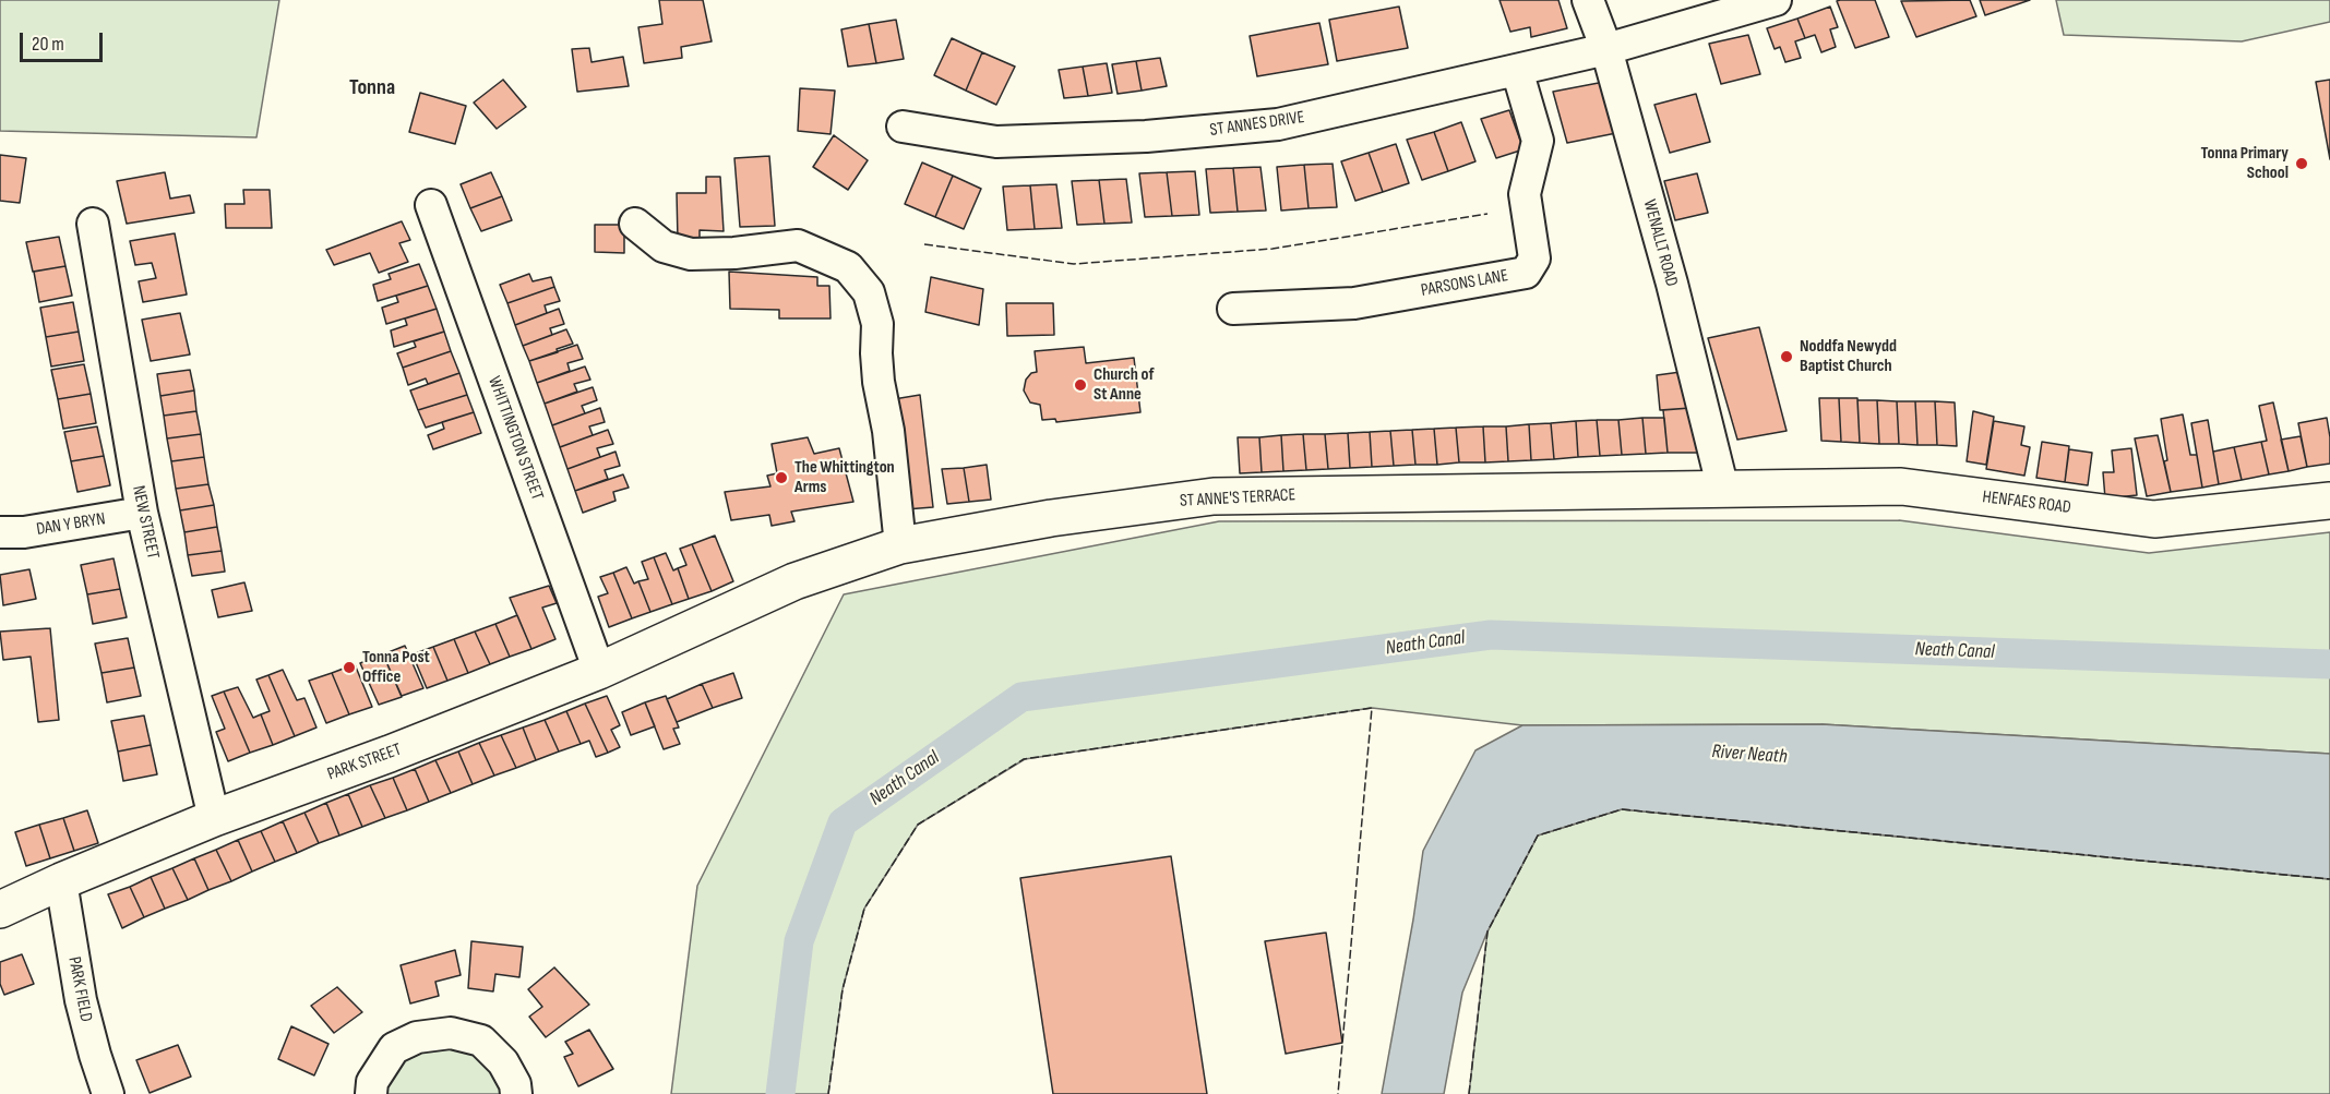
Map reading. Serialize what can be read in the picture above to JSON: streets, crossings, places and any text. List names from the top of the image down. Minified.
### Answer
{"streets":{"main road":["ST ANNE'S TERRACE","HENFAES ROAD","PARK STREET"],"street":["ST ANNES DRIVE","WENALLT ROAD","PARSONS LANE","WHITTINGTON STREET","NEW STREET","DAN Y BRYN","PARK FIELD"]},"crossings":[["ST ANNES DRIVE","WENALLT ROAD"],["ST ANNES DRIVE","PARSONS LANE"],["WENALLT ROAD","ST ANNE'S TERRACE"],["WENALLT ROAD","HENFAES ROAD"],["WHITTINGTON STREET","PARK STREET"],["ST ANNE'S TERRACE","HENFAES ROAD"],["ST ANNE'S TERRACE","PARK STREET"],["NEW STREET","DAN Y BRYN"],["NEW STREET","PARK STREET"],["PARK STREET","PARK FIELD"]],"districts":["Tonna"],"water":["Neath Canal","River Neath"],"places":["Tonna Primary School","Noddfa Newydd Baptist Church","Church of St Anne","The Whittington Arms","Tonna Post Office"],"scale_bar":"20 m"}
